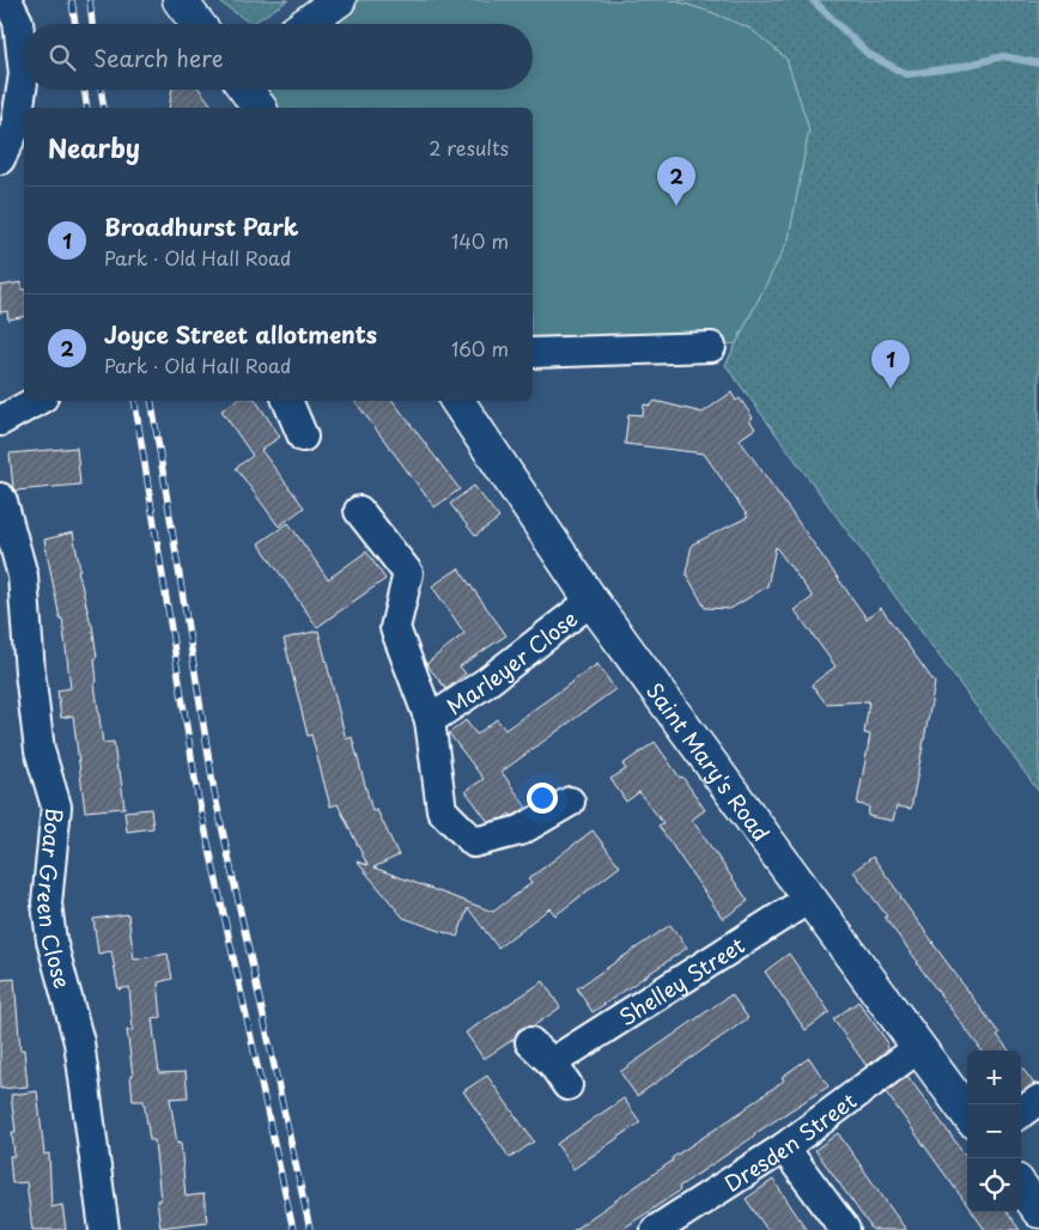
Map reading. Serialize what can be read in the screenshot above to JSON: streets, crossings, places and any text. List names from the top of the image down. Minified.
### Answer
{"streets":{"street":["Marleyer Close","Saint Mary's Road","Boar Green Close","Shelley Street","Dresden Street"]},"crossings":[["Marleyer Close","Saint Mary's Road"],["Saint Mary's Road","Shelley Street"],["Saint Mary's Road","Dresden Street"]],"page":{"search":"Search here","heading":["Nearby","2 results"],"pins":["2","1"],"list":[{"mark":"1","name":"Broadhurst Park","note":"Park · Old Hall Road","value":"140 m"},{"mark":"2","name":"Joyce Street allotments","note":"Park · Old Hall Road","value":"160 m"}],"map_buttons":["+","−"]}}
